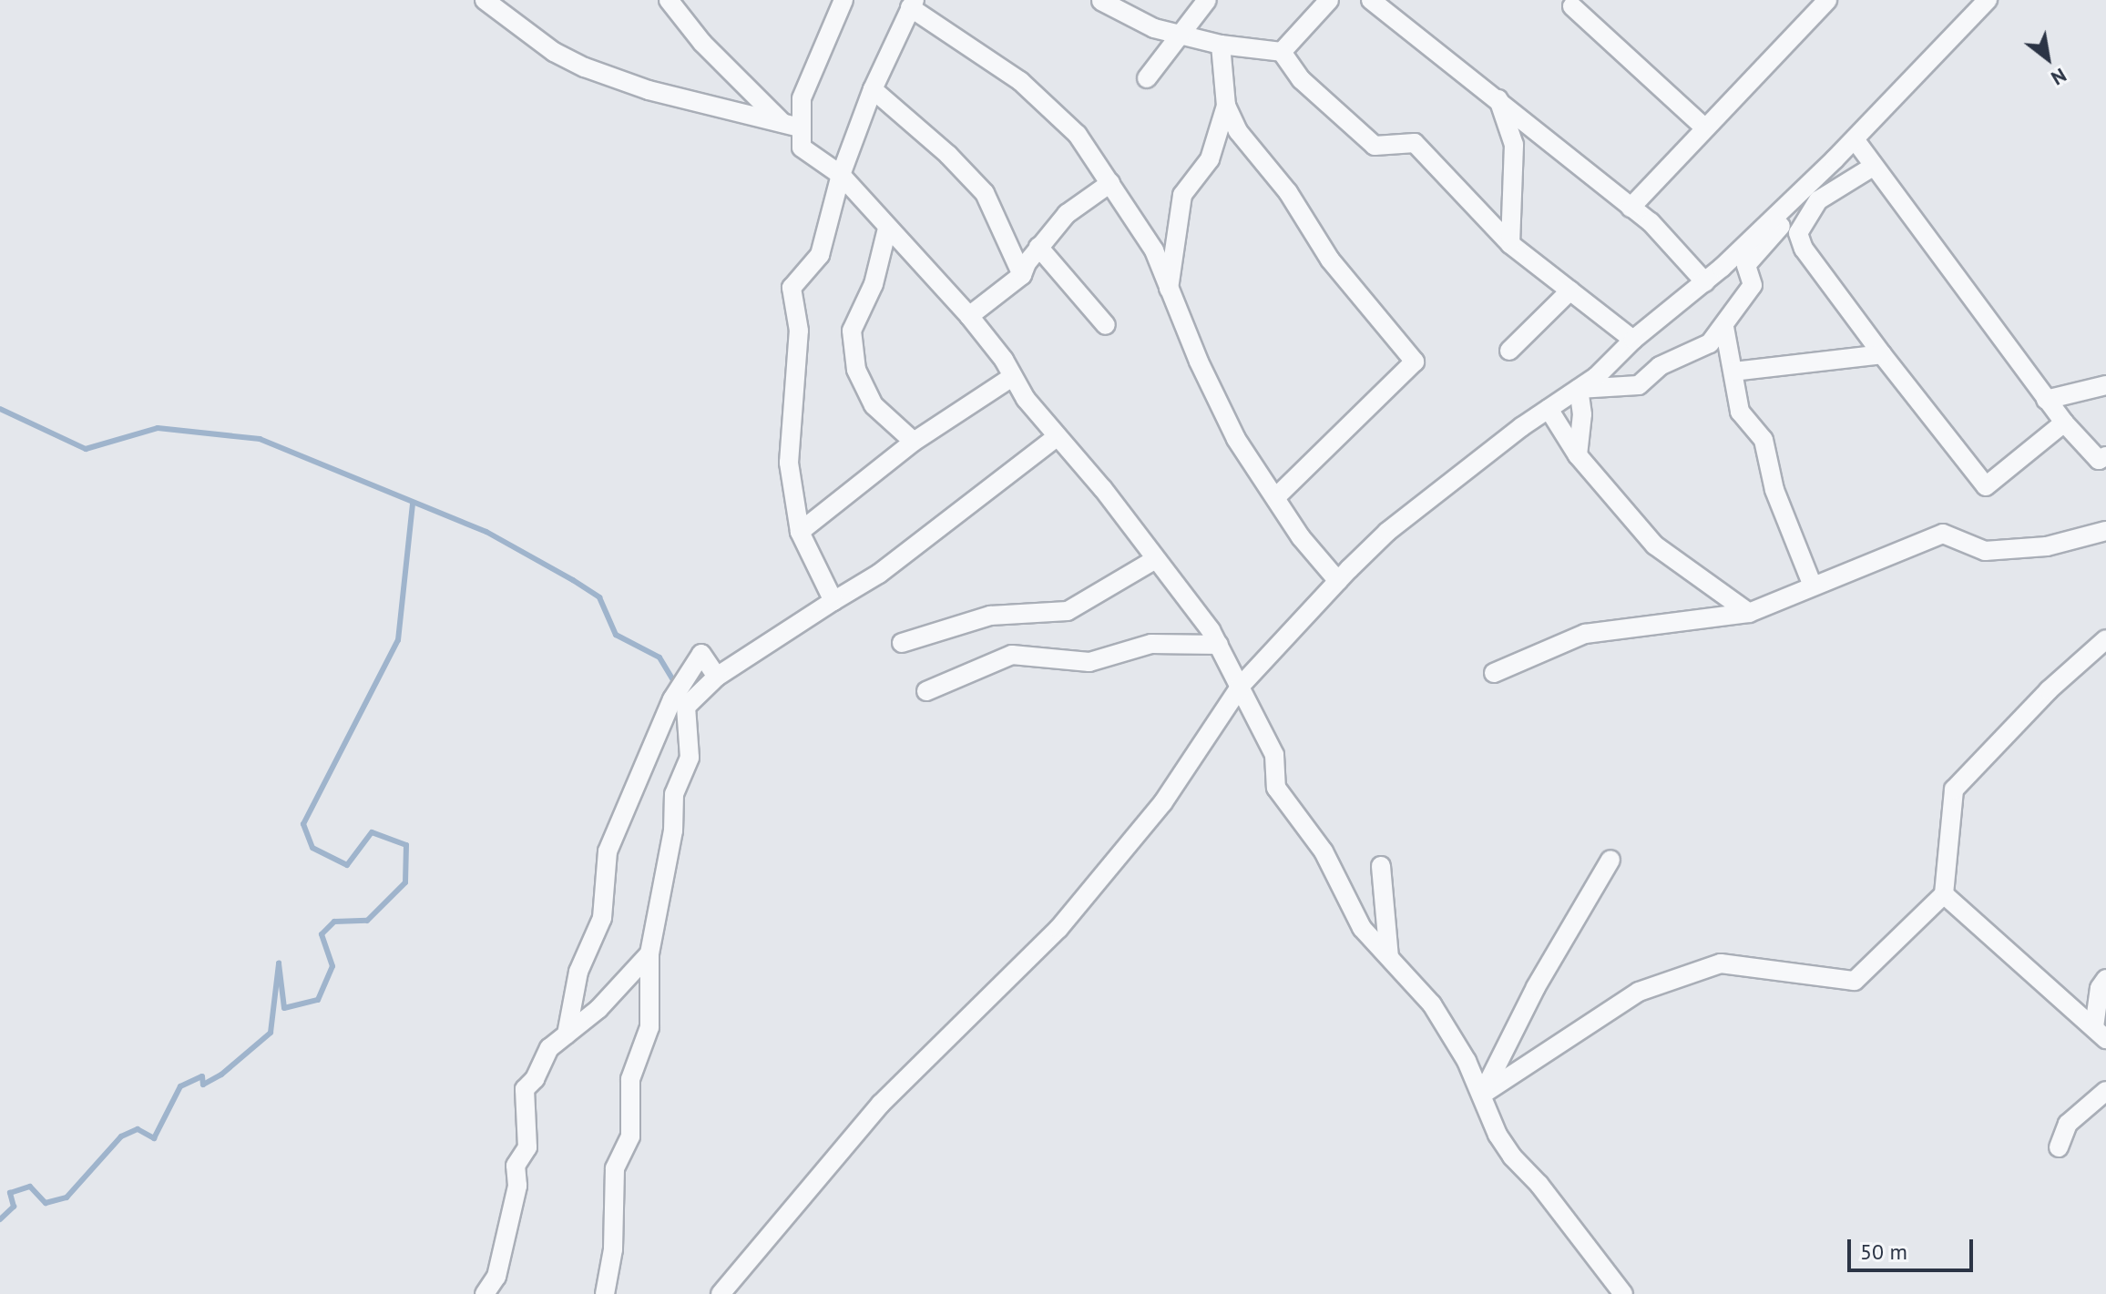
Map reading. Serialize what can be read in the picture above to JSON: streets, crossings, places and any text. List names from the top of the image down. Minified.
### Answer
{"scale_bar":"50 m","north":"bottom right"}
